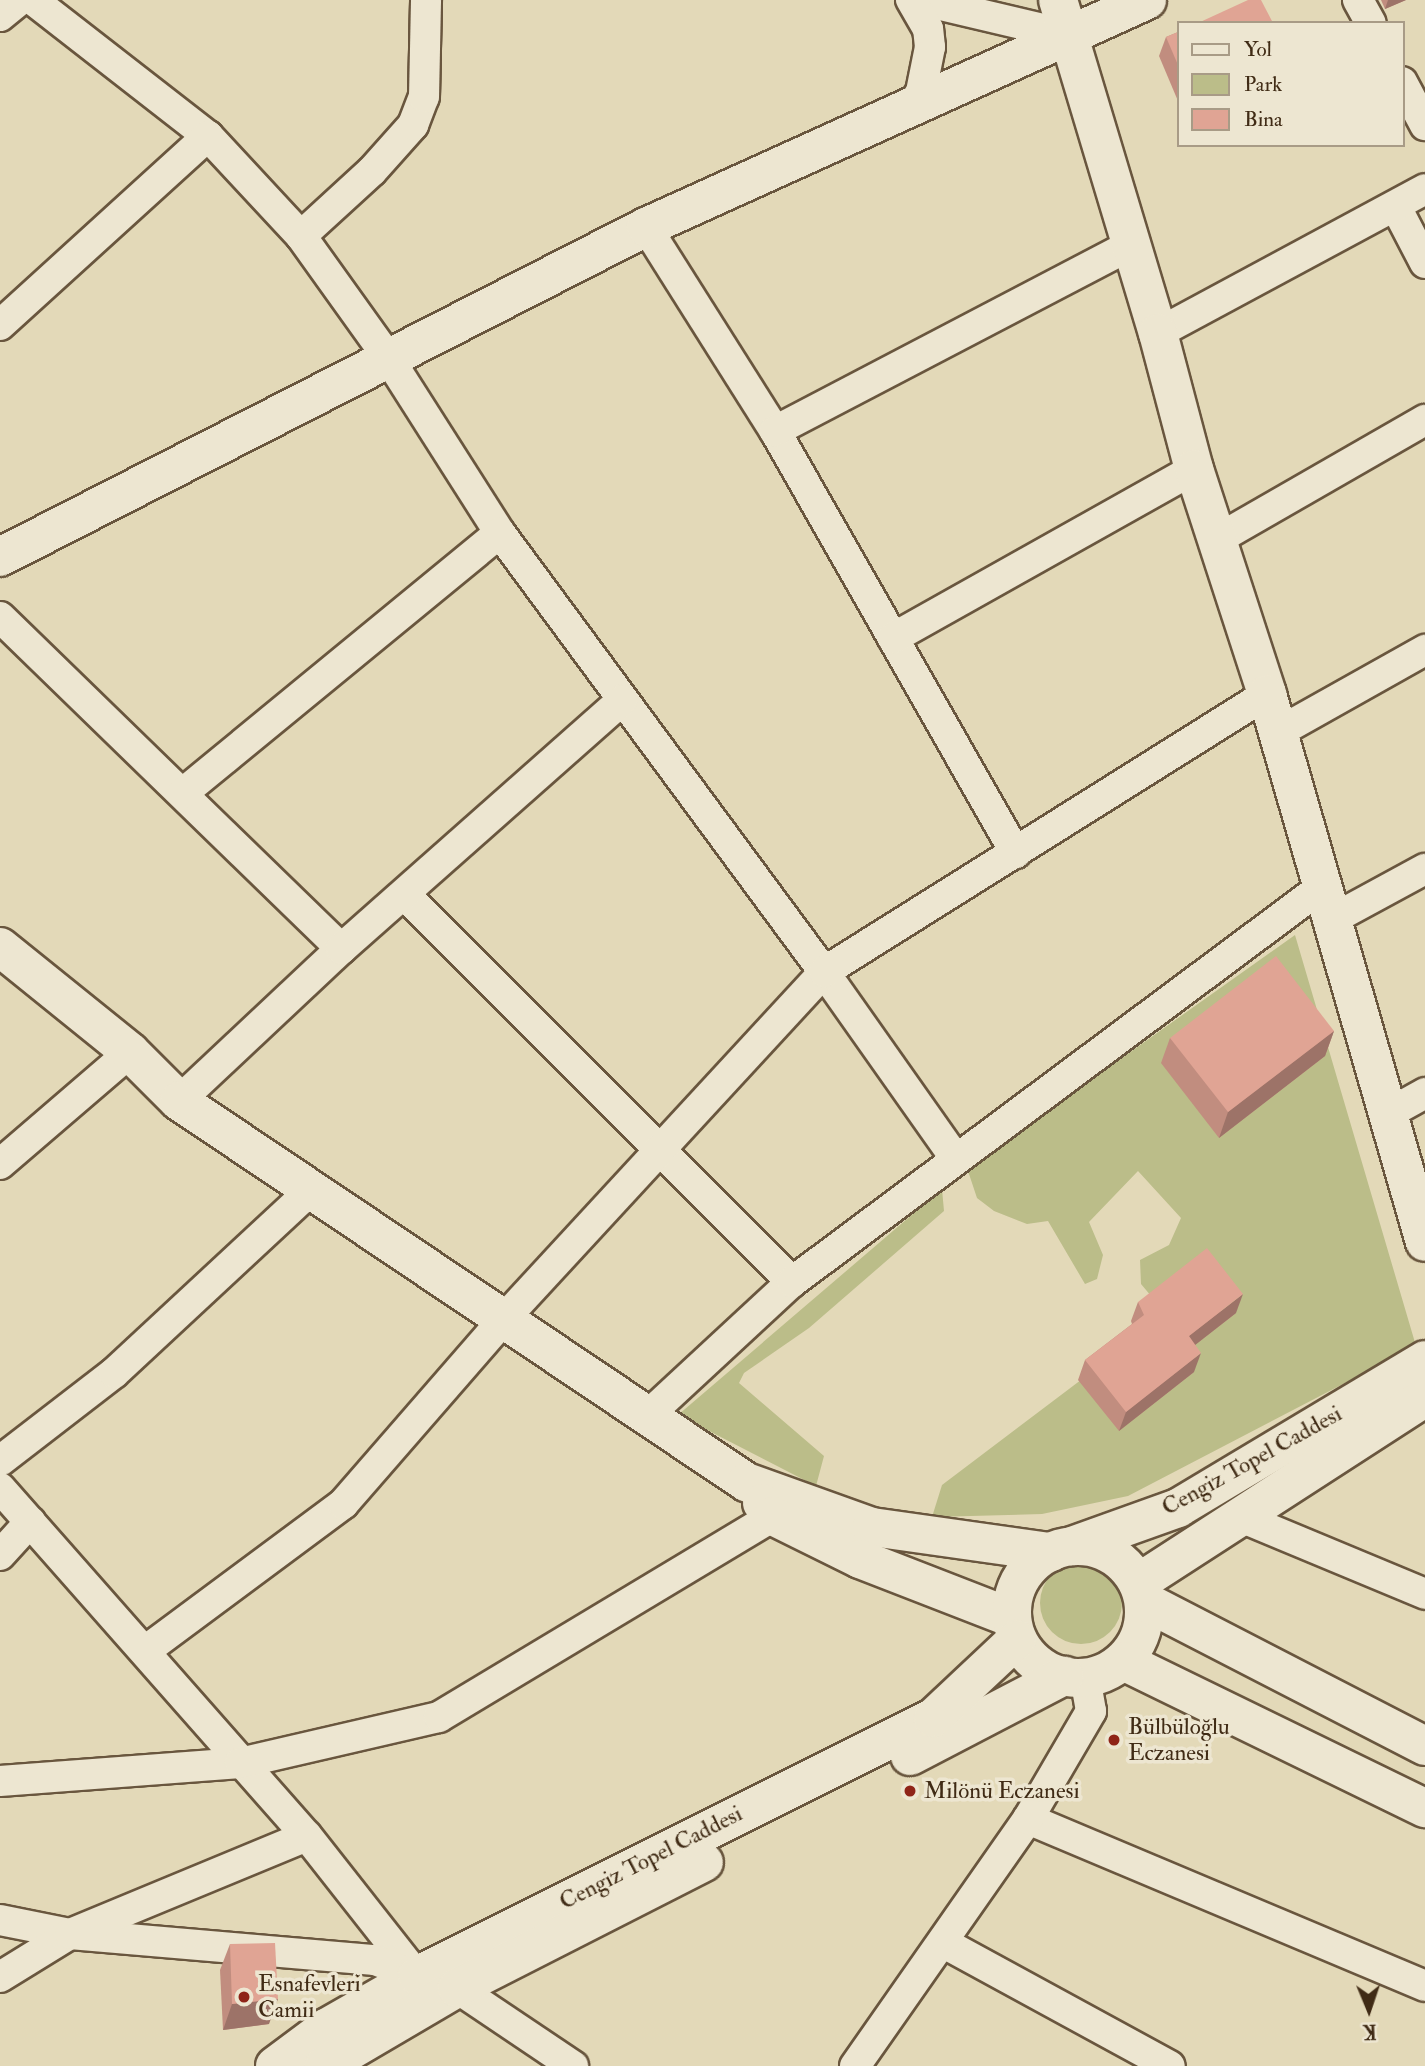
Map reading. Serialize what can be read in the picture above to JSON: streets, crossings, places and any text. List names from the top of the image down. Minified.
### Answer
{"streets":{"street":["Cengiz Topel Caddesi"]},"places":["Bülbüloğlu Eczanesi","Milönü Eczanesi","Esnafevleri Camii"],"legend":["Yol","Park","Bina"],"north":"bottom"}
